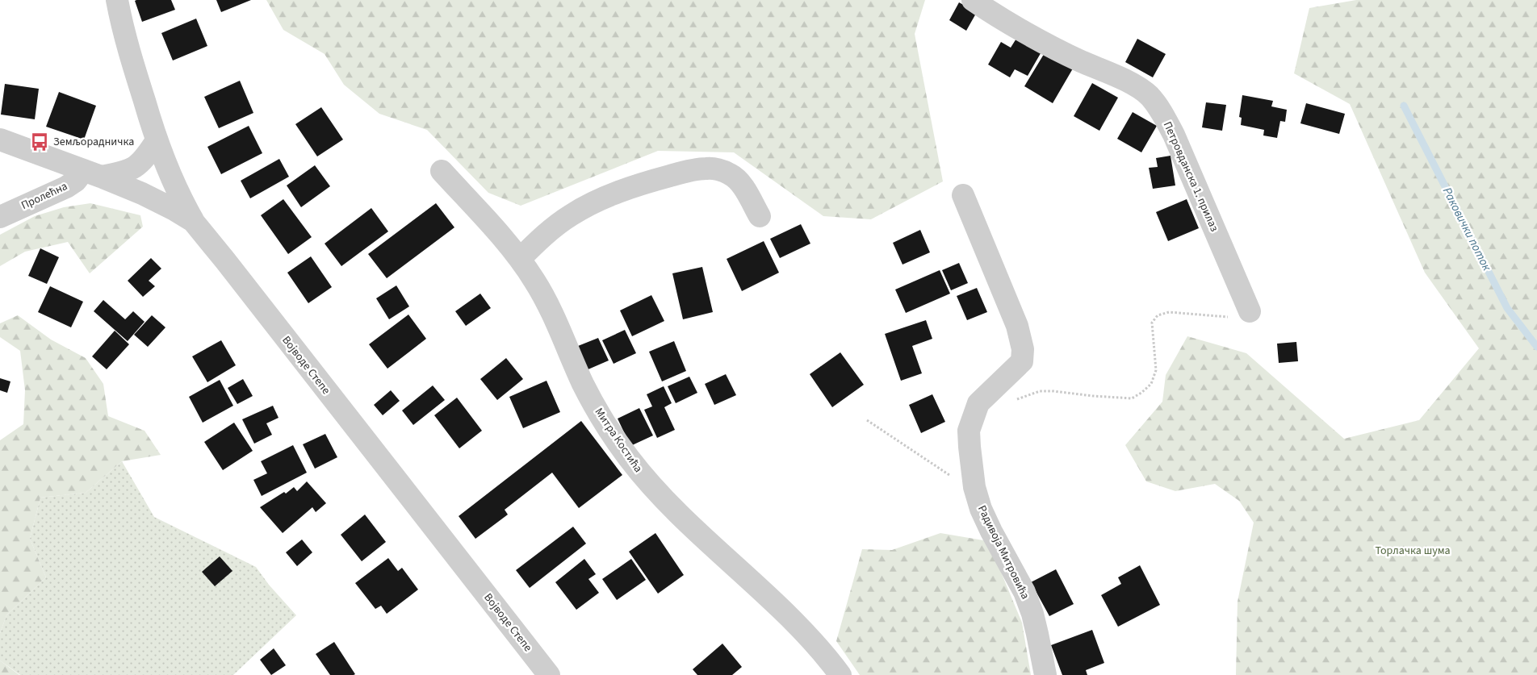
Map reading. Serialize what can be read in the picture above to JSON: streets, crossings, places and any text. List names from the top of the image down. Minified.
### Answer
{"streets":{"street":["Петровданска 1. прилаз","Пролећна","Војводе Степе","Митра Костића","Радивоја Митровића"]},"crossings":[["Пролећна","Војводе Степе"]],"water":["Раковички поток"],"parks":["Торлачка шума"],"places":{"bus stop":["Земљорадничка"]}}
